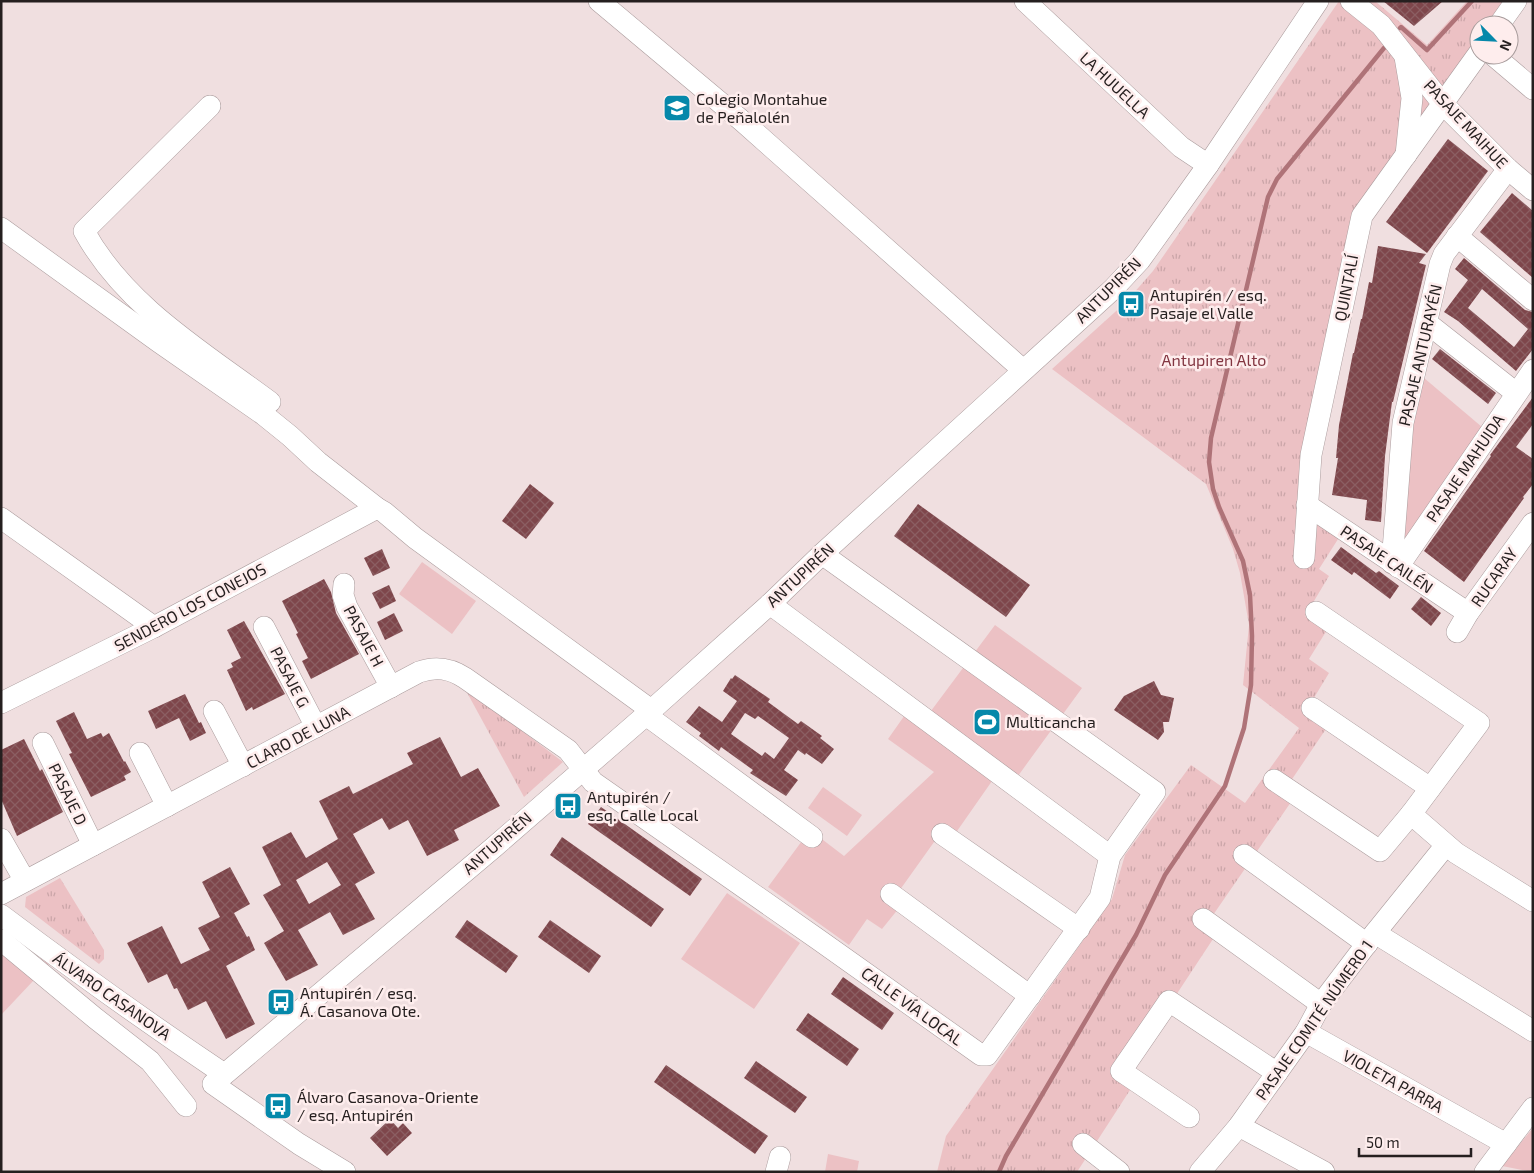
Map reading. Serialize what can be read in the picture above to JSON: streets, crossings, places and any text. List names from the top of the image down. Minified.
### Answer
{"streets":{"street":["LA HUUELLA","PASAJE MAIHUE","QUINTALÍ","ANTUPIRÉN","PASAJE ANTURAYÉN","PASAJE MAHUIDA","PASAJE CAILÉN","RUCARAY","SENDERO LOS CONEJOS","PASAJE H","PASAJE G","CLARO DE LUNA","PASAJE D","ÁLVARO CASANOVA","CALLE VÍA LOCAL","PASAJE COMITÉ NÚMERO 1","VIOLETA PARRA"]},"crossings":[["LA HUUELLA","ANTUPIRÉN"],["PASAJE MAIHUE","QUINTALÍ"],["PASAJE MAIHUE","PASAJE ANTURAYÉN"],["QUINTALÍ","PASAJE CAILÉN"],["ANTUPIRÉN","CLARO DE LUNA"],["ANTUPIRÉN","ÁLVARO CASANOVA"],["ANTUPIRÉN","CALLE VÍA LOCAL"],["PASAJE ANTURAYÉN","PASAJE MAHUIDA"],["PASAJE ANTURAYÉN","PASAJE CAILÉN"],["PASAJE MAHUIDA","PASAJE CAILÉN"],["PASAJE CAILÉN","RUCARAY"],["PASAJE H","CLARO DE LUNA"],["PASAJE G","CLARO DE LUNA"],["CLARO DE LUNA","PASAJE D"],["CLARO DE LUNA","CALLE VÍA LOCAL"],["PASAJE COMITÉ NÚMERO 1","VIOLETA PARRA"]],"parks":["Antupiren Alto"],"places":{"school or university":["Colegio Montahue de Peñalolén"],"bus stop":["Antupirén / esq. Pasaje el Valle","Antupirén / esq. Calle Local","Antupirén / esq. Á. Casanova Ote.","Álvaro Casanova-Oriente / esq. Antupirén"],"sports":["Multicancha"]},"scale_bar":"50 m","north":"bottom right"}
